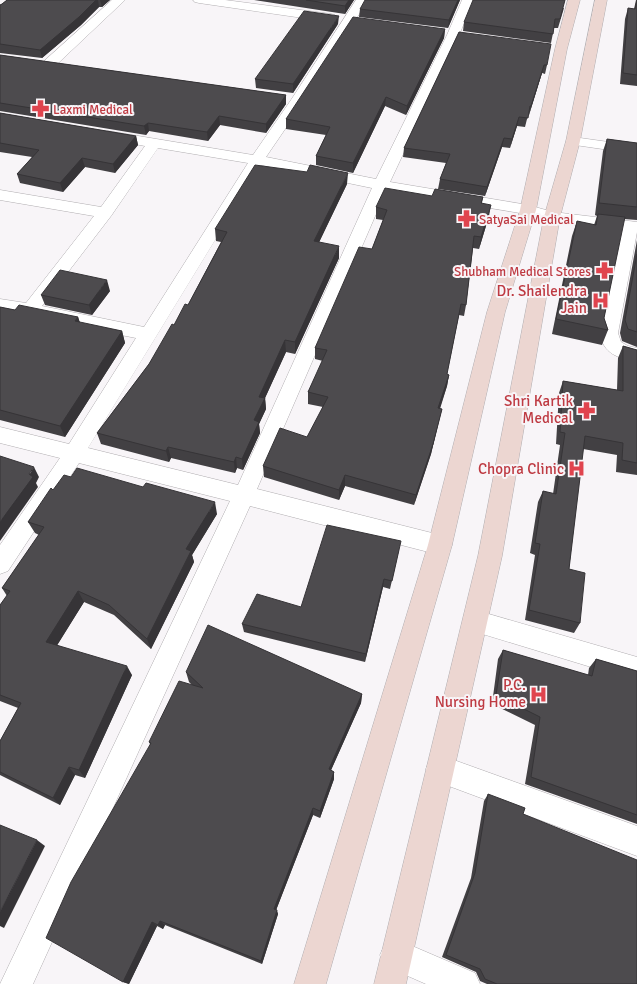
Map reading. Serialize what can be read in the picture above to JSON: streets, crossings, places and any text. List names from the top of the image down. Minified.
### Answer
{"places":{"pharmacy":["Laxmi Medical","SatyaSai Medical","Shubham Medical Stores","Shri Kartik Medical"],"hospital":["Dr. Shailendra Jain","Chopra Clinic","P.C. Nursing Home"]}}
